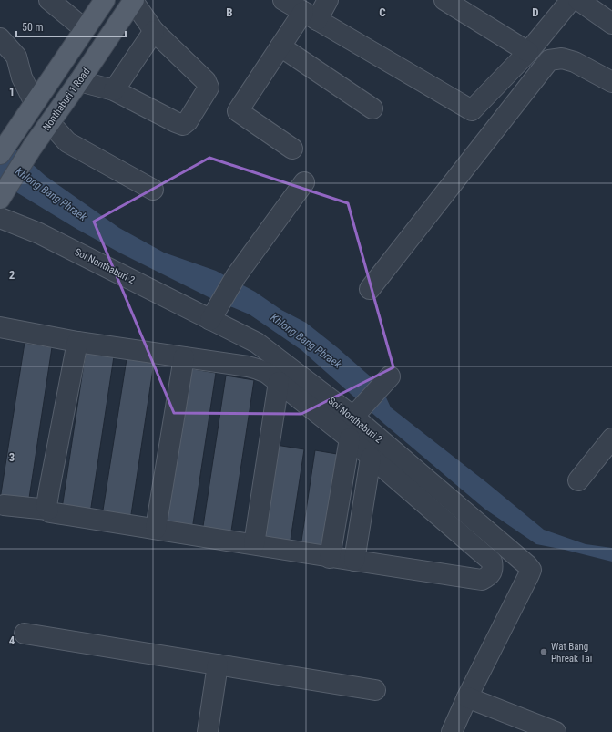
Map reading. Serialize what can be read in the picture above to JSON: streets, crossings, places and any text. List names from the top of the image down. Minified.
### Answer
{"streets":{"main road":["Nonthaburi 1 Road"],"street":["Soi Nonthaburi 2"]},"water":["Khlong Bang Phraek"],"places":["Wat Bang Phreak Tai"],"scale_bar":"50 m","grid":{"columns":["B","C","D"],"rows":["1","2","3","4"]}}
